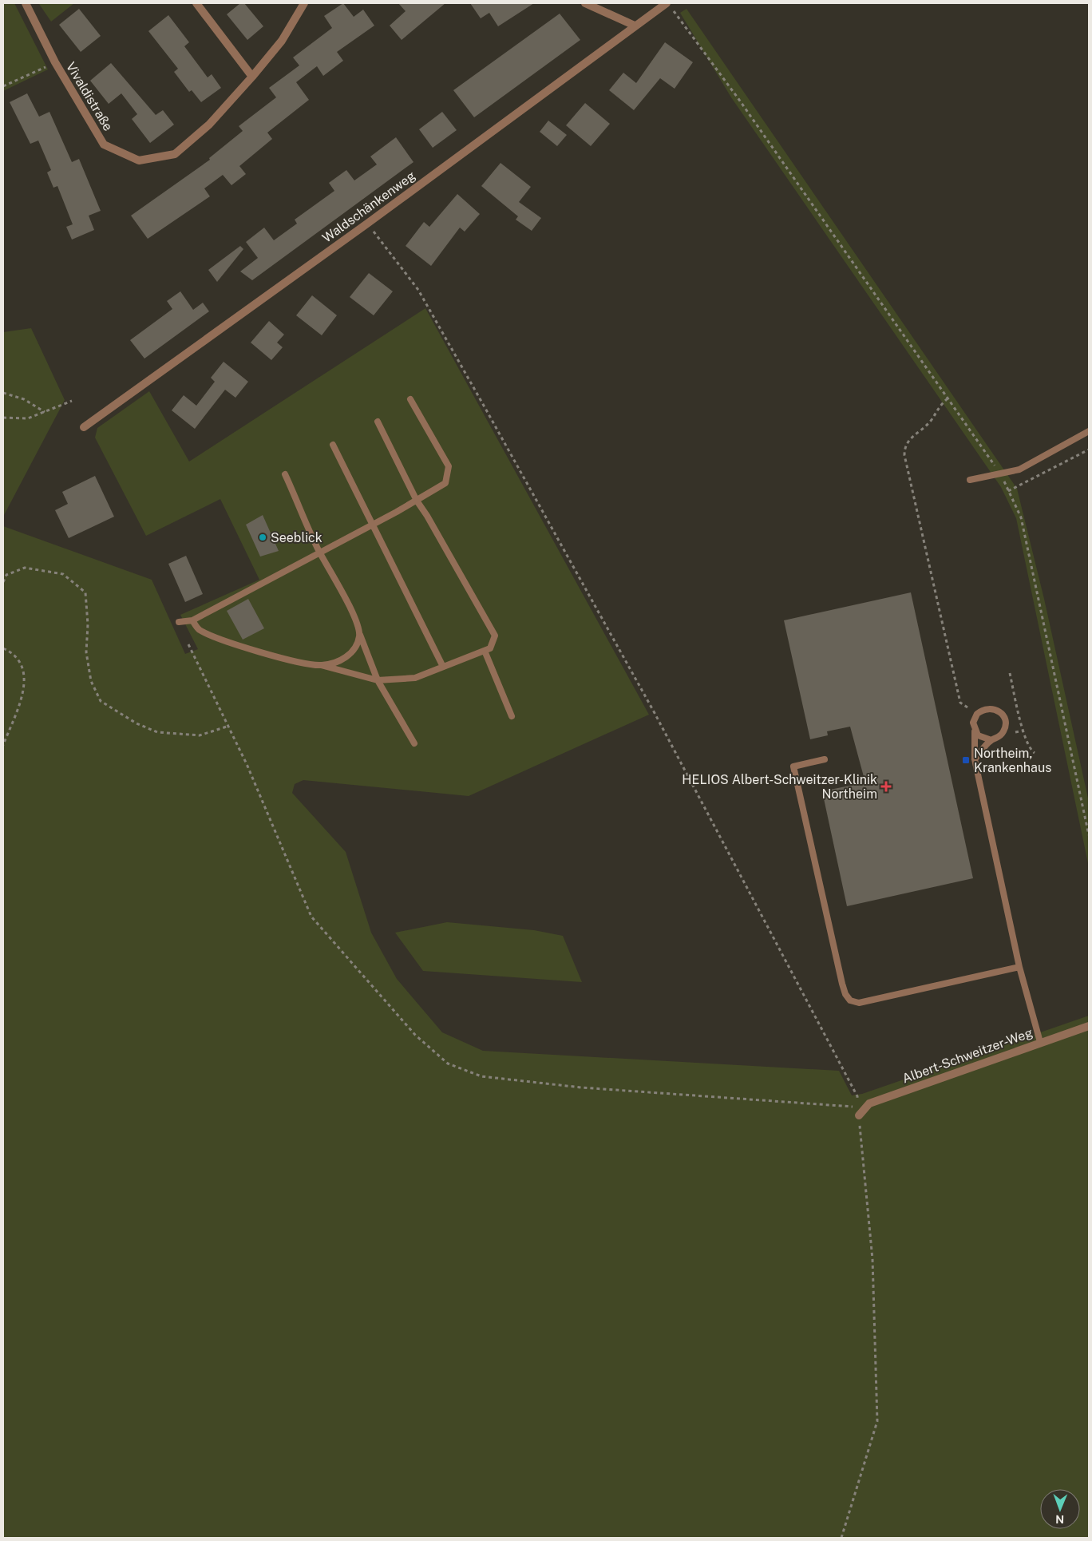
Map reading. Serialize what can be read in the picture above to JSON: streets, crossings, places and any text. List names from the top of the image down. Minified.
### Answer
{"streets":{"street":["Vivaldistraße","Waldschänkenweg","Albert-Schweitzer-Weg"]},"places":{"other":["Seeblick"],"transit":["Northeim, Krankenhaus"],"health":["HELIOS Albert-Schweitzer-Klinik Northeim"]},"north":"bottom"}
